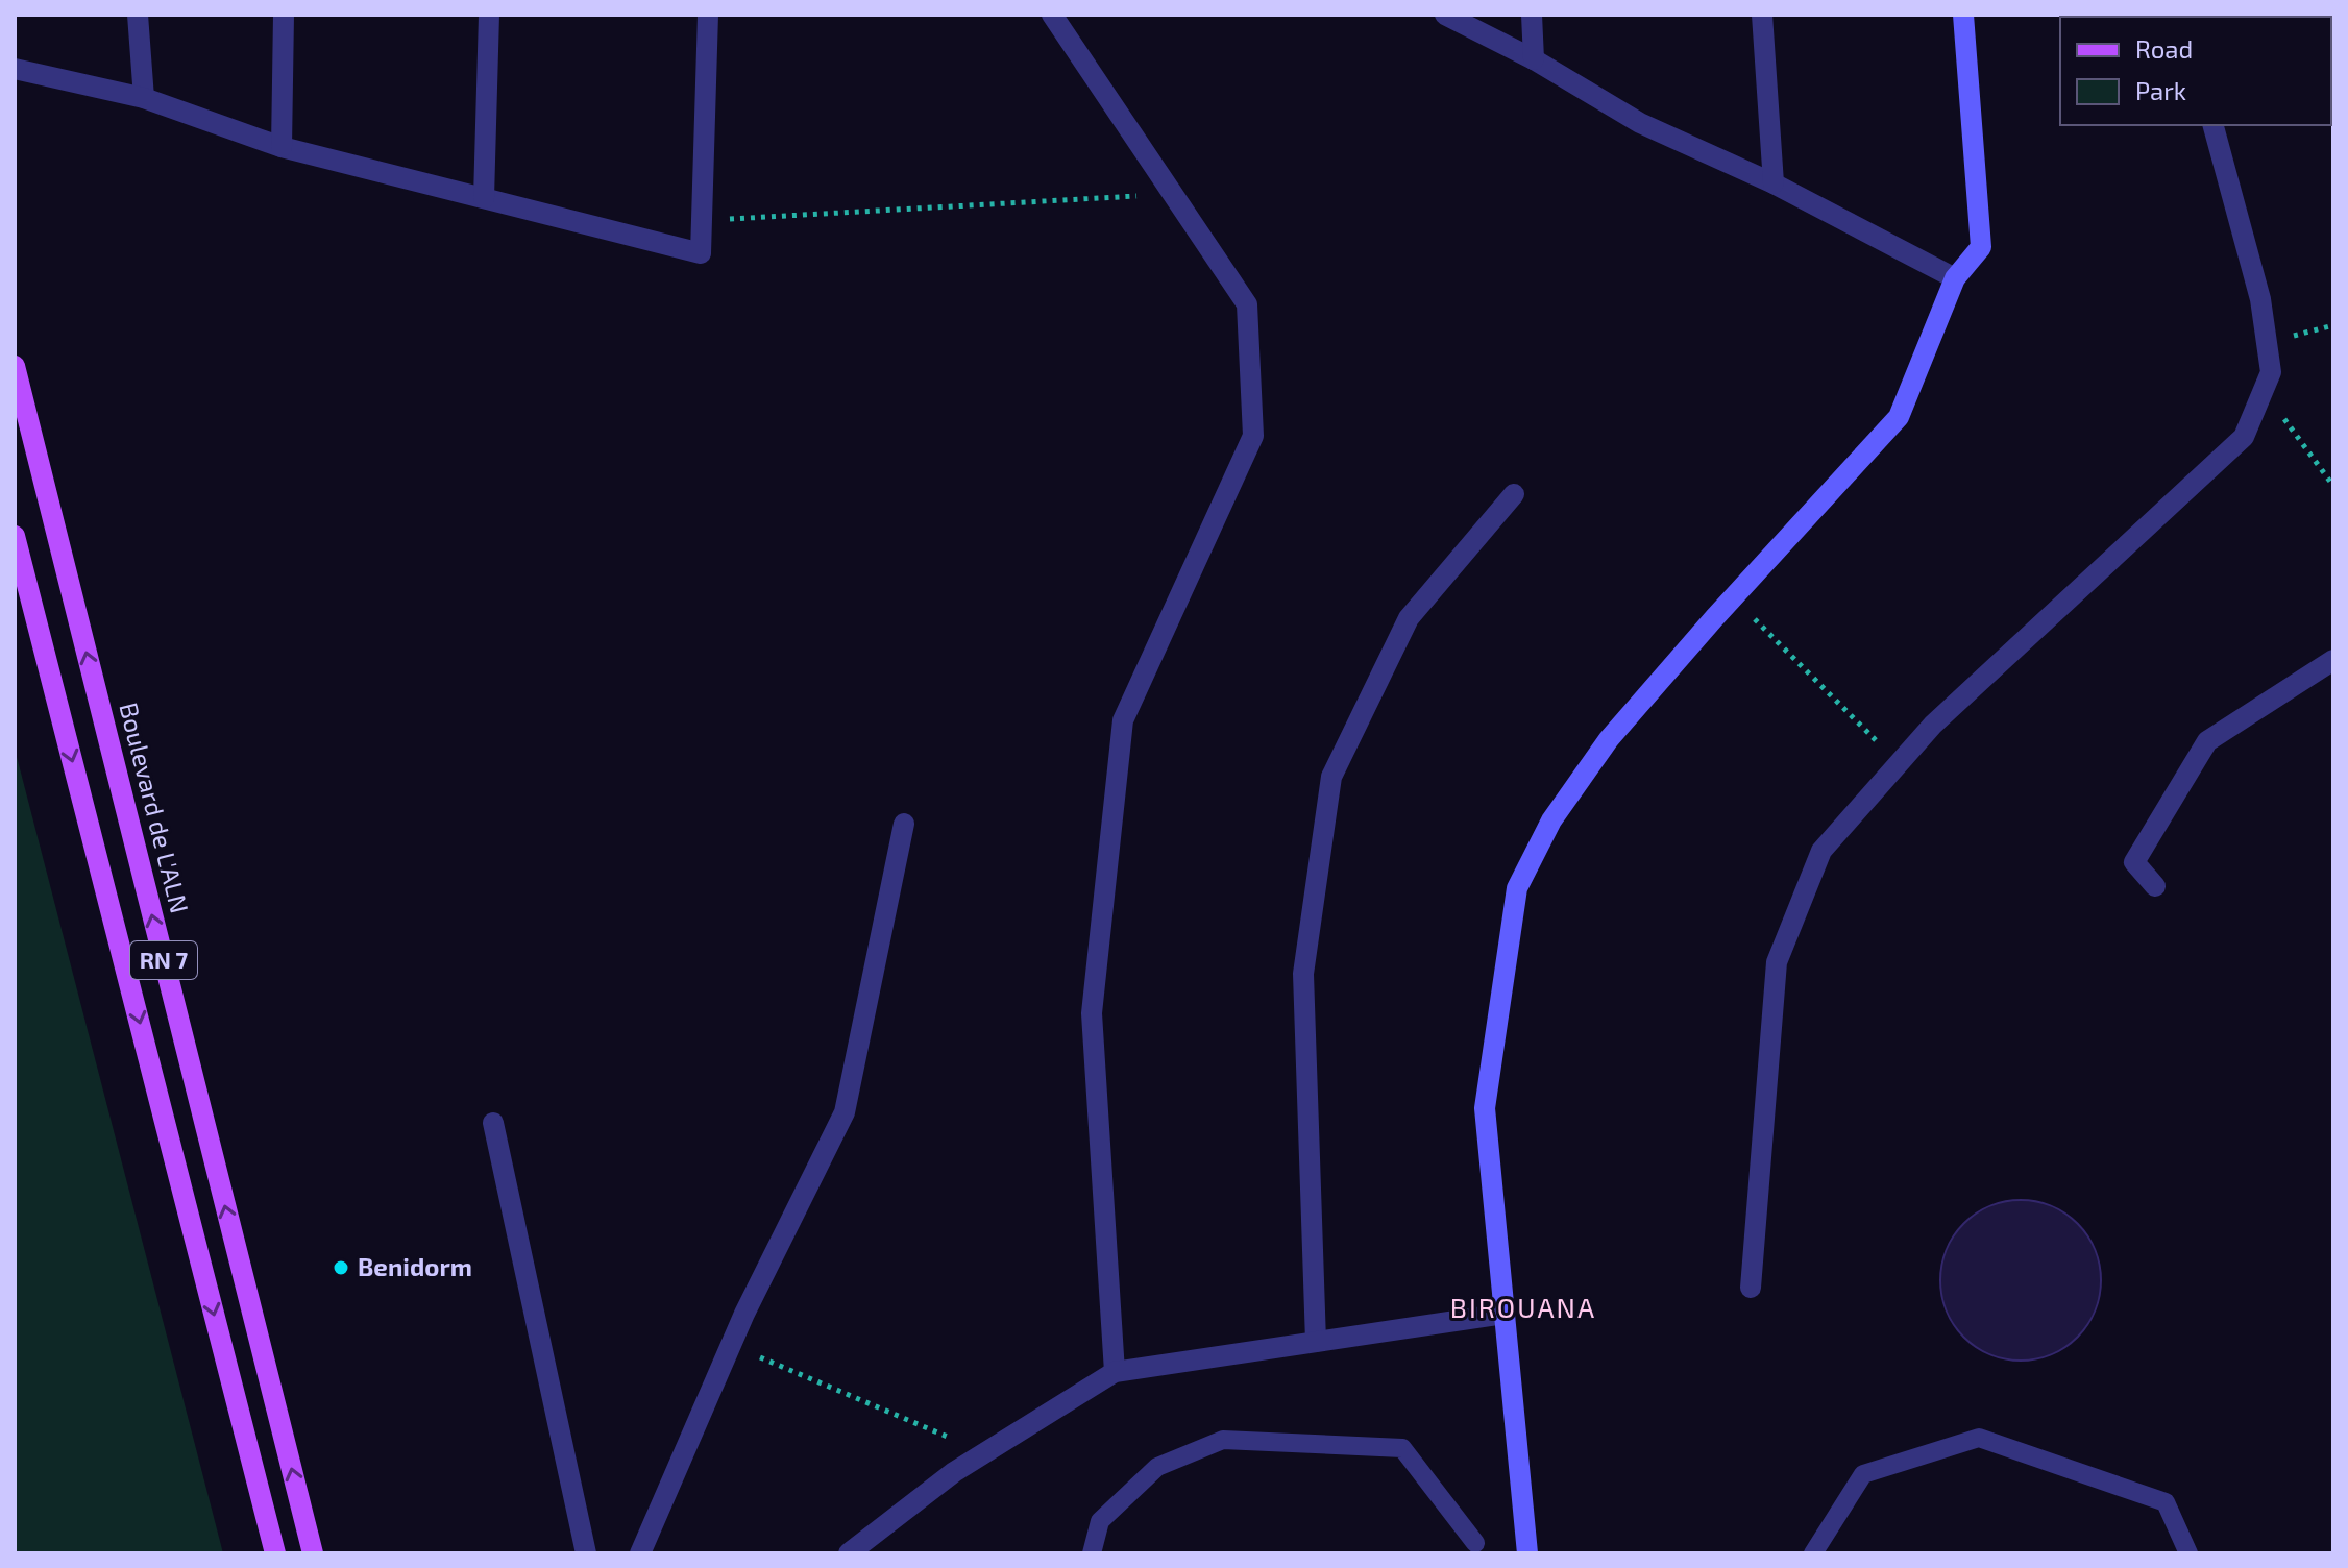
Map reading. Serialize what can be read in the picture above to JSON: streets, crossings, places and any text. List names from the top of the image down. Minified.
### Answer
{"streets":{"main road":["Boulevard de L'ALN","RN 7"]},"districts":["BIROUANA"],"places":["Benidorm"],"legend":["Road","Park"]}
